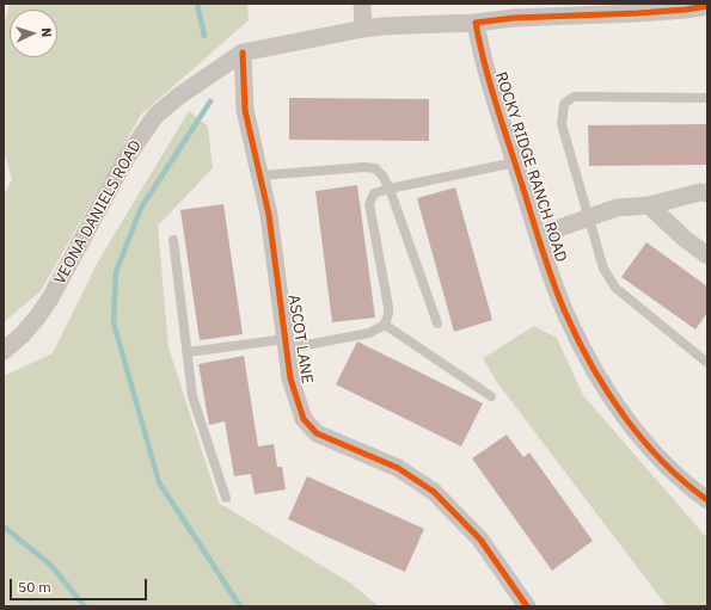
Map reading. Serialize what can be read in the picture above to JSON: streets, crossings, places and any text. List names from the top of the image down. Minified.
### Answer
{"streets":{"street":["ROCKY RIDGE RANCH ROAD","VEONA DANIELS ROAD","ASCOT LANE"]},"crossings":[["ROCKY RIDGE RANCH ROAD","VEONA DANIELS ROAD"],["VEONA DANIELS ROAD","ASCOT LANE"]],"scale_bar":"50 m","north":"right"}
